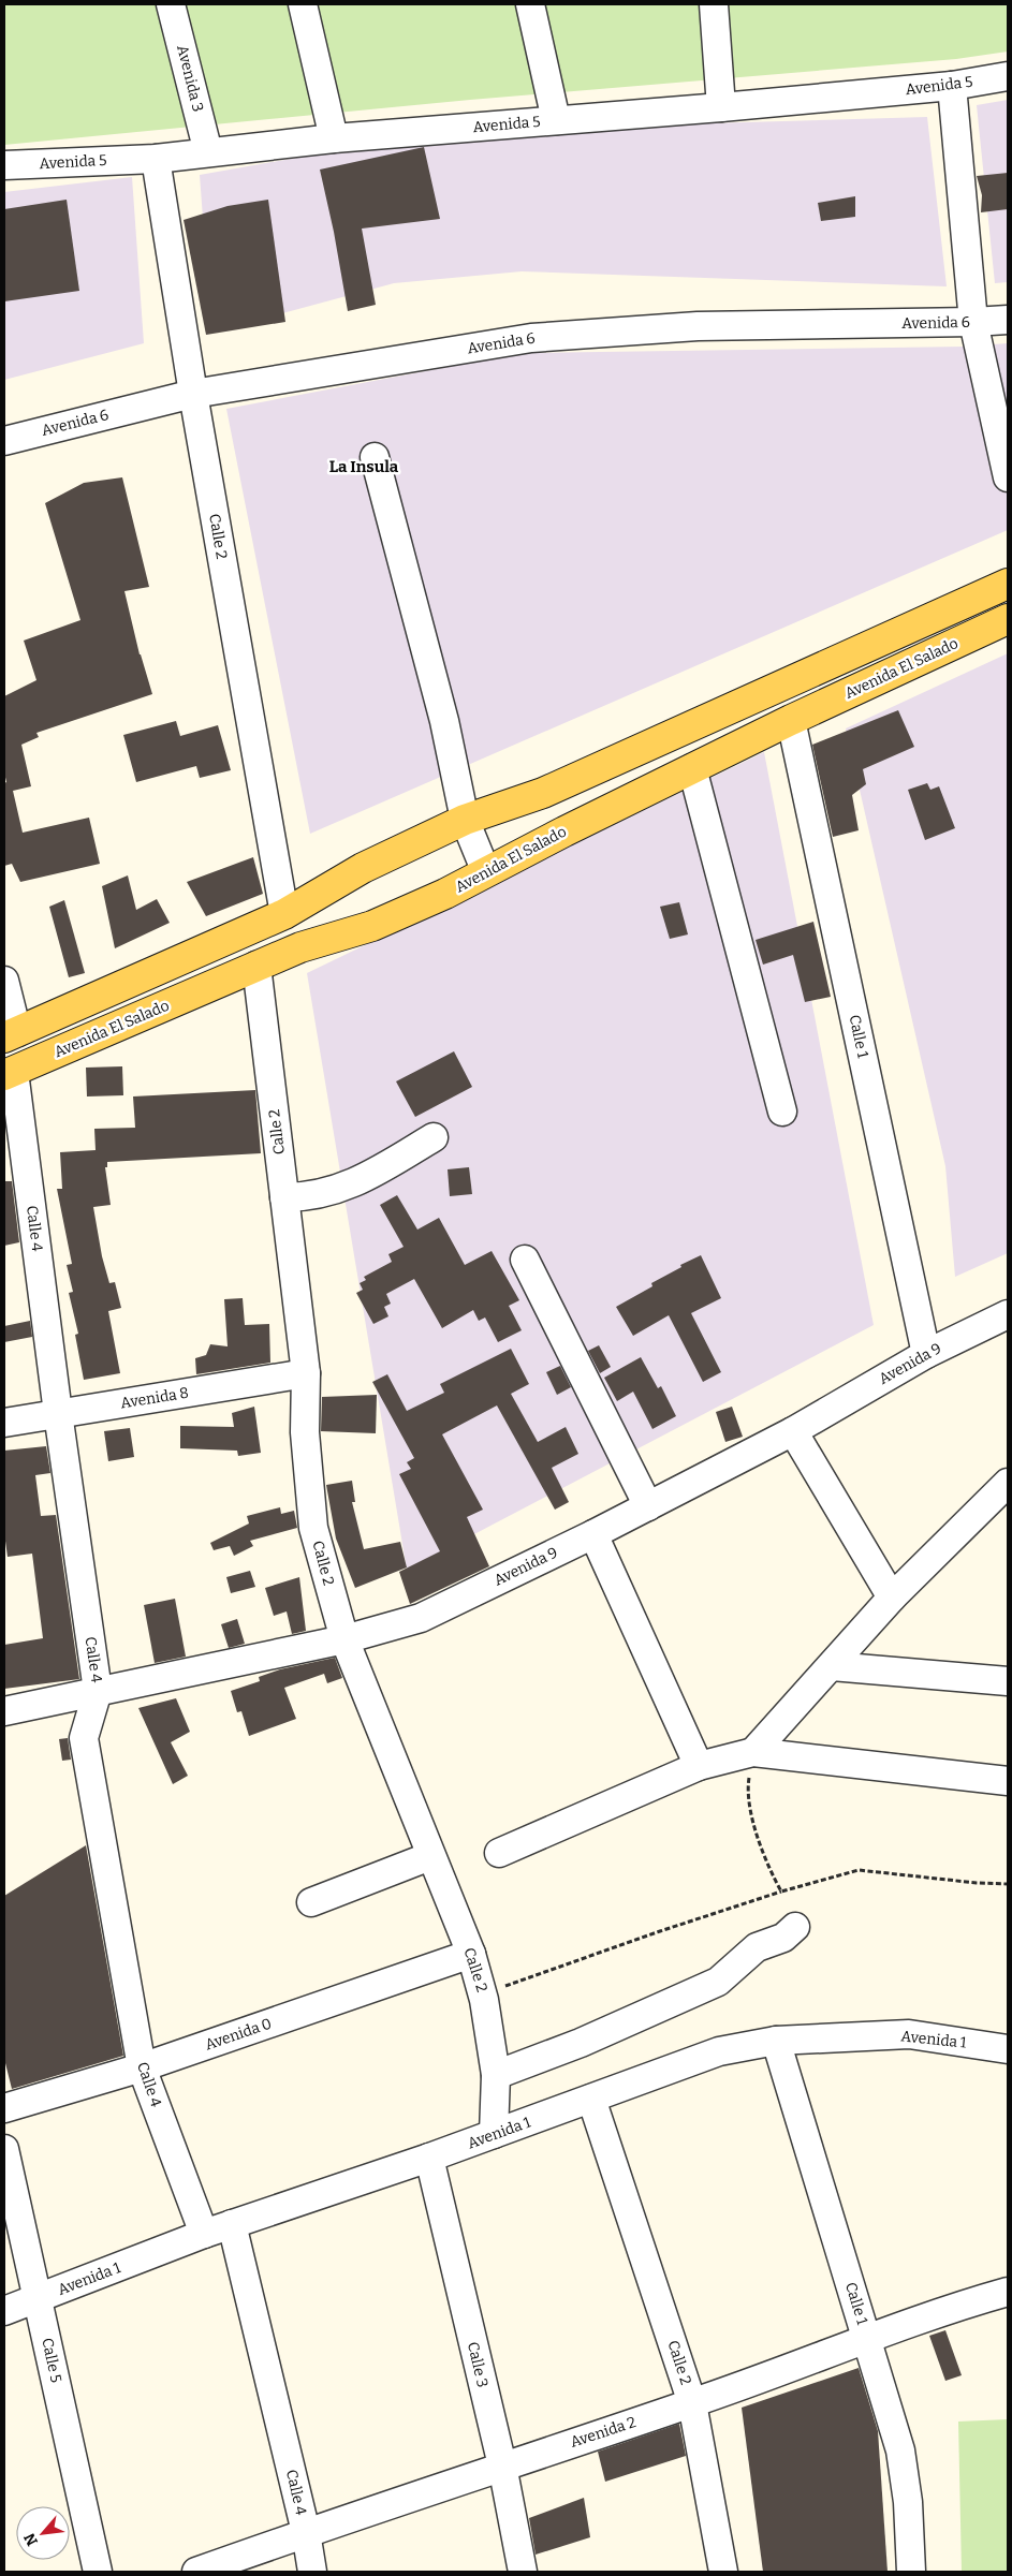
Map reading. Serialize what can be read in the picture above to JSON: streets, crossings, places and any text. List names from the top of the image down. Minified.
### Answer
{"streets":{"main road":["Avenida El Salado"],"street":["Avenida 3","Avenida 5","Avenida 6","Calle 2","Calle 1","Calle 4","Avenida 9","Avenida 8","Avenida 0","Avenida 1","Calle 5","Calle 3","Avenida 2"]},"crossings":[["Avenida 3","Avenida 5"],["Avenida 5","Calle 2"],["Avenida 6","Calle 2"],["Calle 2","Avenida El Salado"],["Calle 2","Avenida 9"],["Calle 2","Avenida 8"],["Calle 2","Avenida 0"],["Calle 2","Avenida 1"],["Calle 2","Avenida 2"],["Avenida El Salado","Calle 1"],["Avenida El Salado","Calle 4"],["Calle 1","Avenida 9"],["Calle 1","Avenida 1"],["Calle 1","Avenida 2"],["Calle 4","Avenida 9"],["Calle 4","Avenida 8"],["Calle 4","Avenida 0"],["Calle 4","Avenida 1"],["Calle 4","Avenida 2"],["Avenida 1","Calle 5"],["Avenida 1","Calle 3"],["Calle 3","Avenida 2"]],"districts":["La Insula"],"north":"bottom left"}
